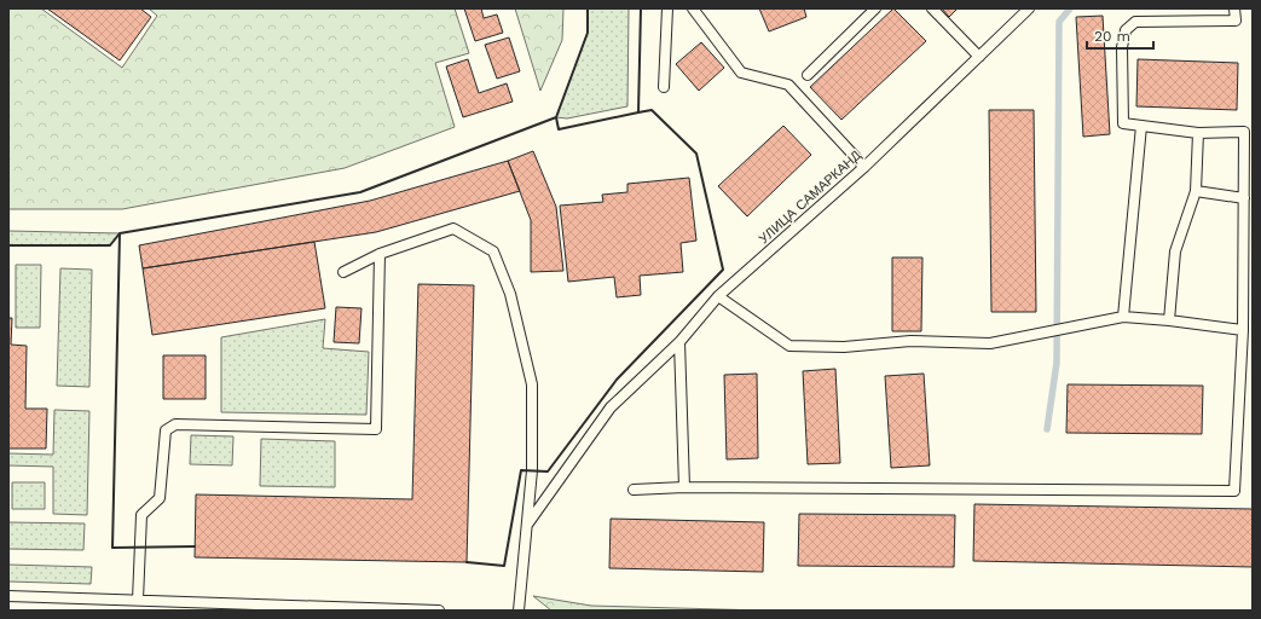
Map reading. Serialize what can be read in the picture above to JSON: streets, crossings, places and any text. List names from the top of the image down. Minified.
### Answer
{"streets":{"lane":["УЛИЦА САМАРКАНД"]},"scale_bar":"20 m"}
